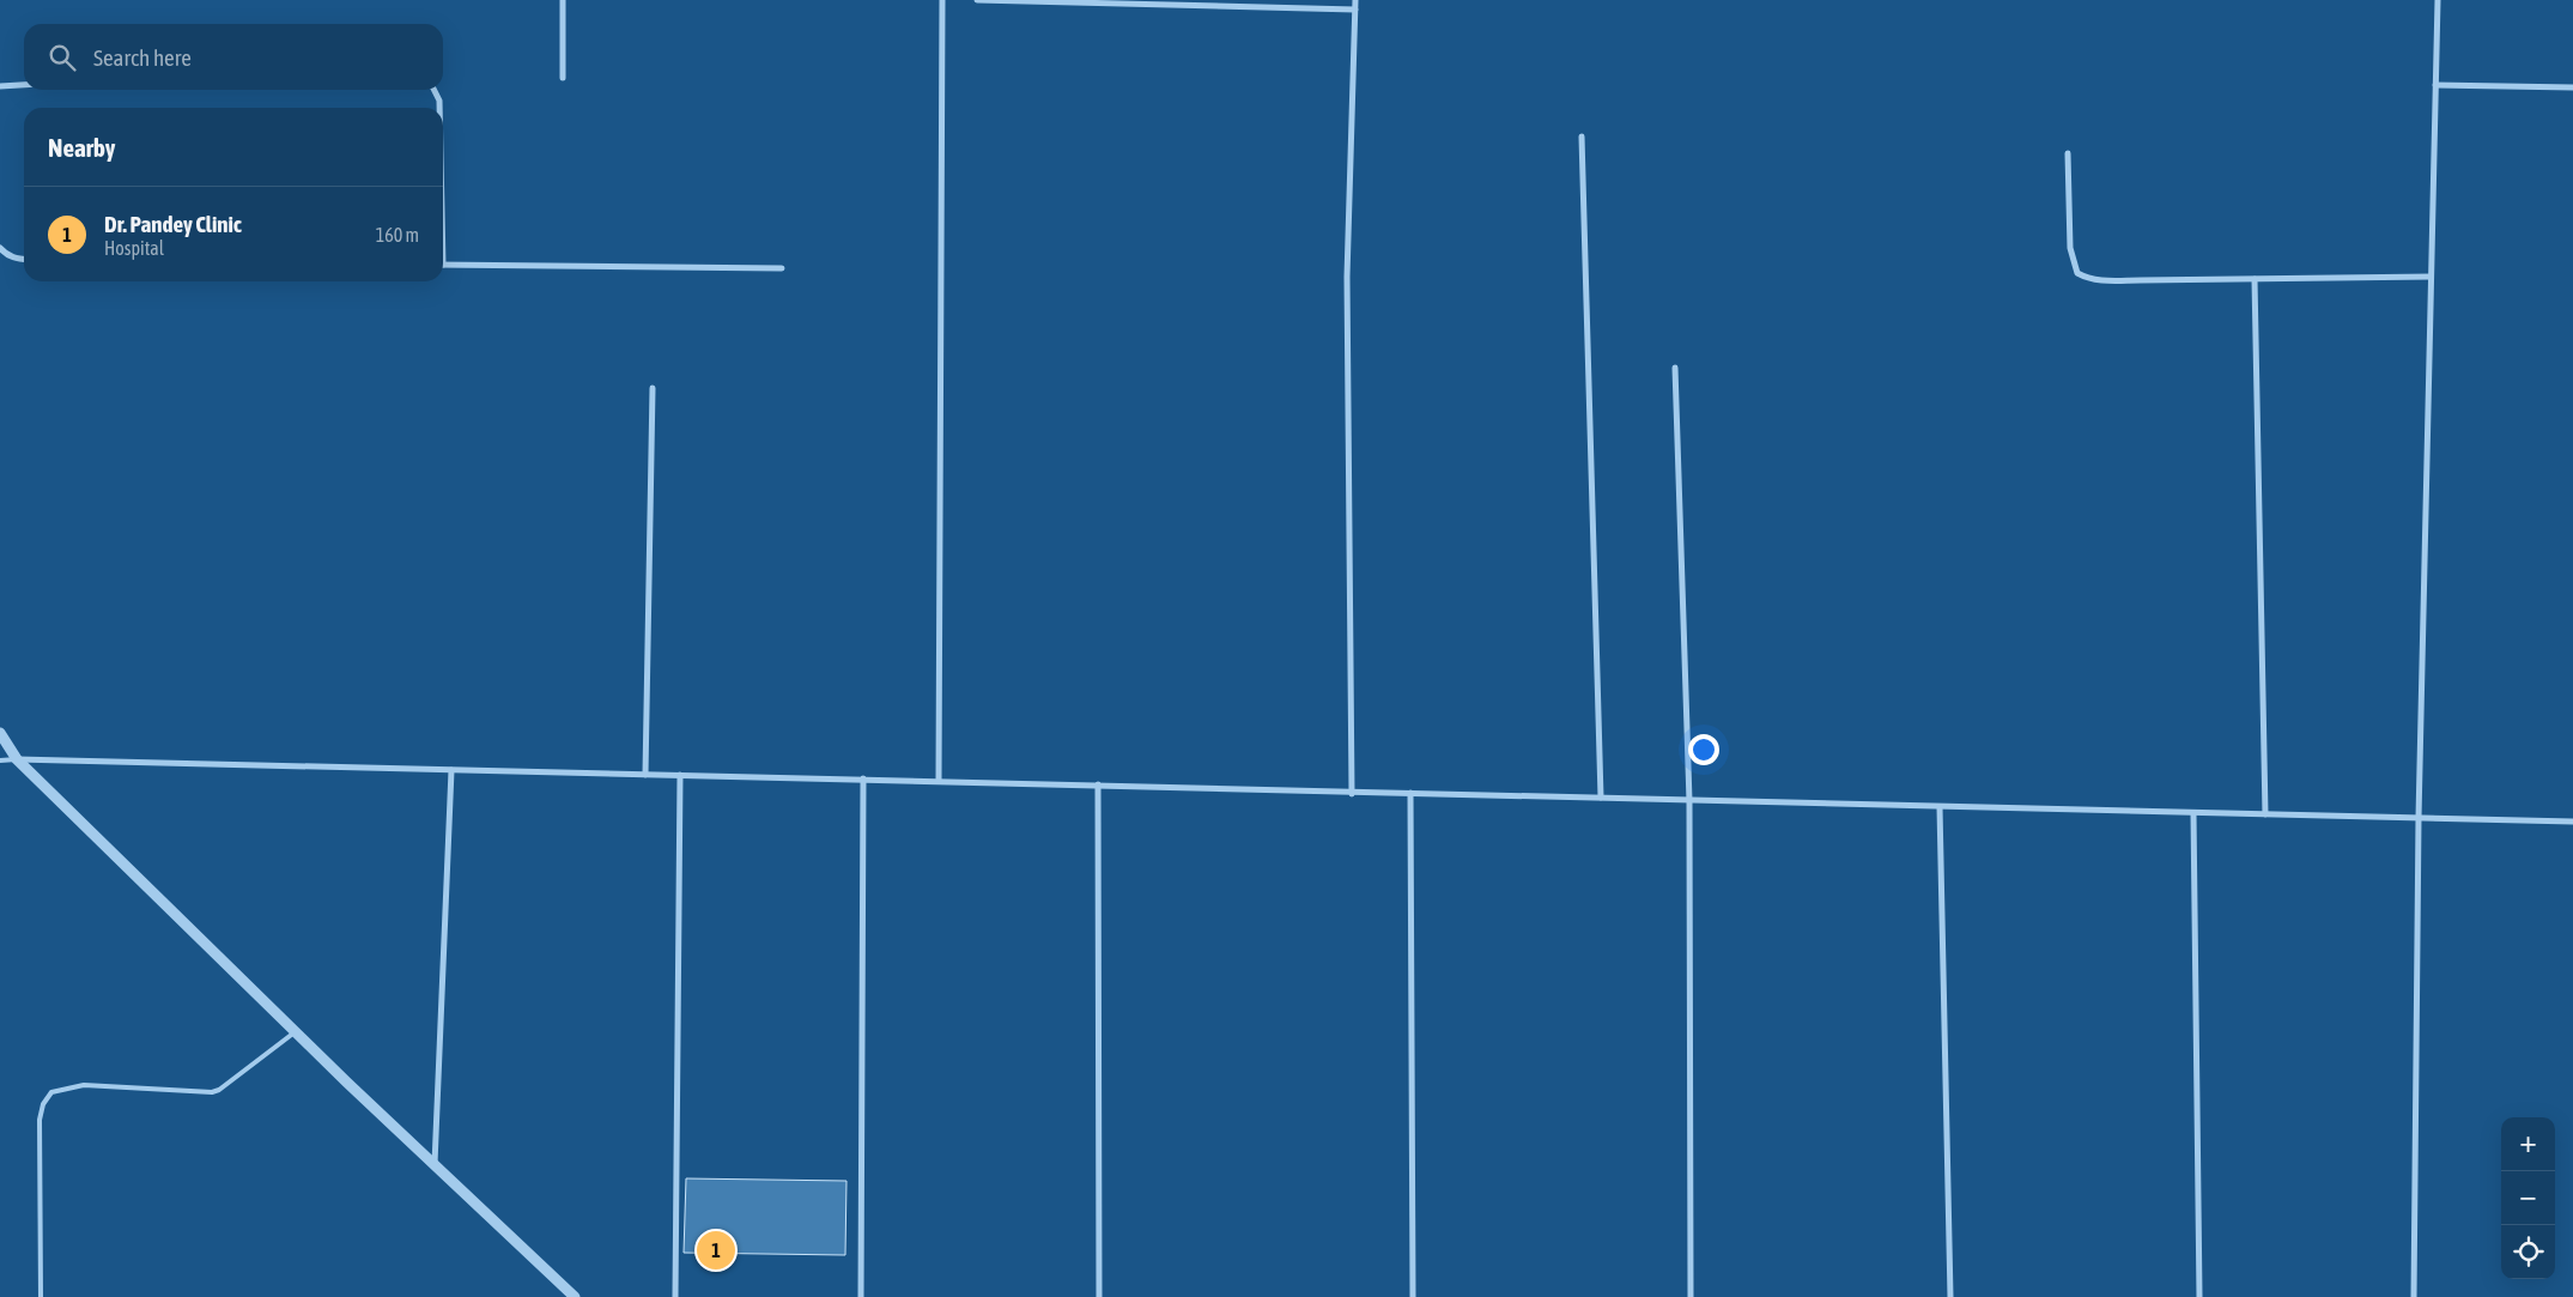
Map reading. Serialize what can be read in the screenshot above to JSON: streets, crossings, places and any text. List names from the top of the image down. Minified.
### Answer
{"page":{"search":"Search here","heading":"Nearby","list":[{"mark":"1","name":"Dr. Pandey Clinic","note":"Hospital","value":"160 m"}],"map_buttons":["+","−"],"pins":"1"}}
